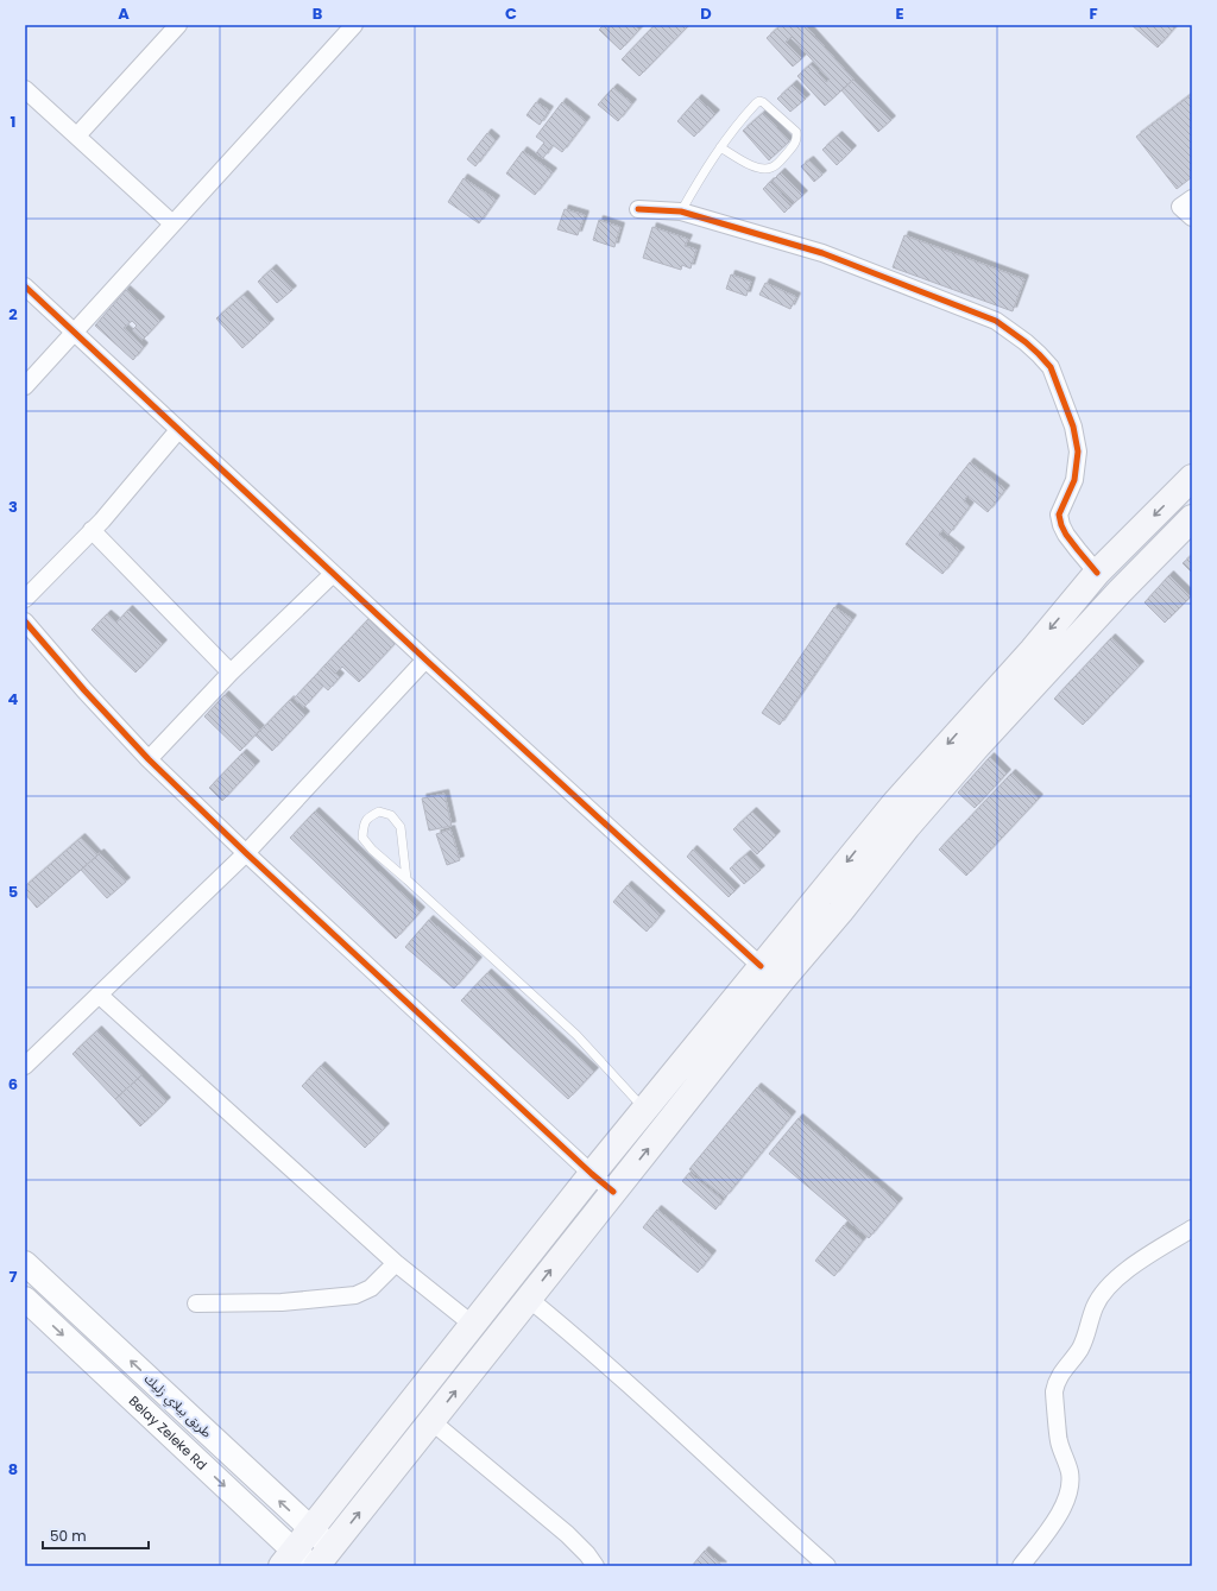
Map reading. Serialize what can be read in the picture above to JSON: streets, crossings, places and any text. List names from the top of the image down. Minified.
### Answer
{"streets":{"street":["طريق بيلاي زليك","Belay Zeleke Rd"]},"one_way":["طريق بيلاي زليك","Belay Zeleke Rd"],"scale_bar":"50 m","grid":{"columns":["A","B","C","D","E","F"],"rows":["1","2","3","4","5","6","7","8"]}}
